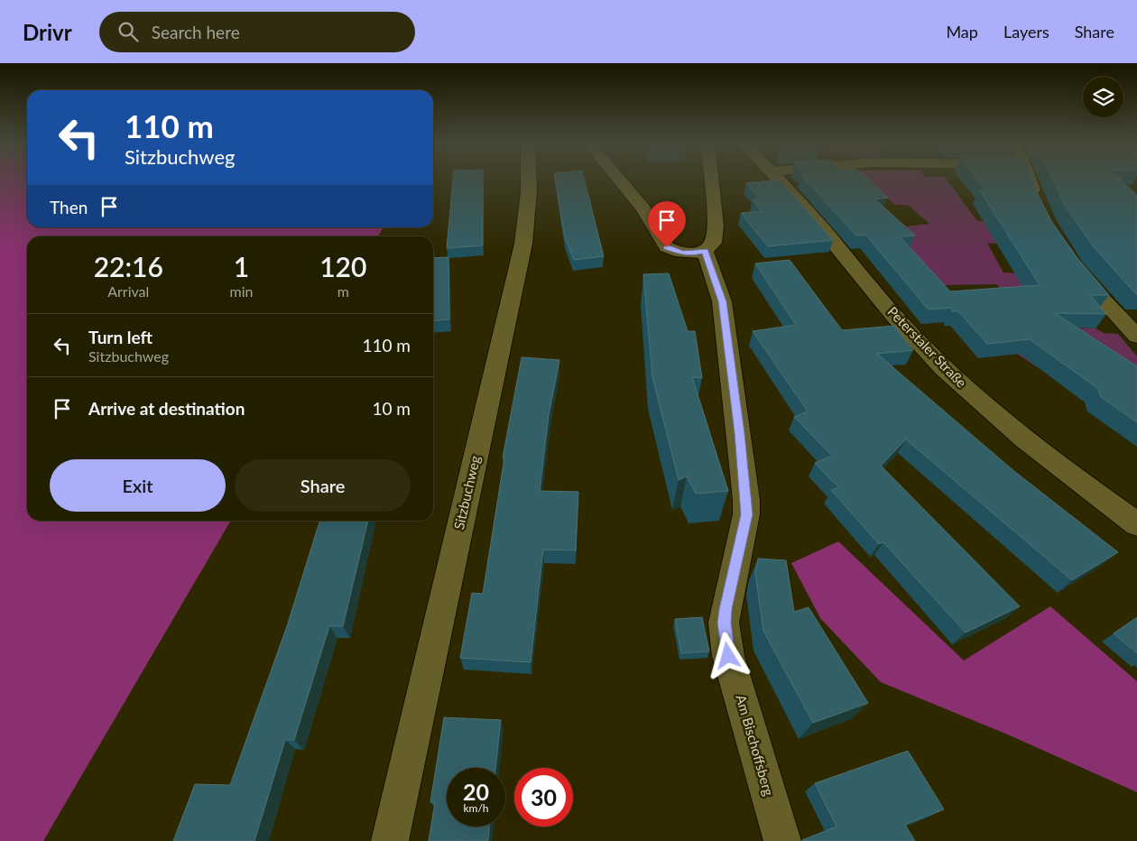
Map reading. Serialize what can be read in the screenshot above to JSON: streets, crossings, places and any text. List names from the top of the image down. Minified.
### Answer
{"streets":{"street":["Peterstaler Straße","Sitzbuchweg","Am Bischoffsberg"]},"page":{"header":"Drivr","search":"Search here","nav":["Map","Layers","Share"],"turn":["110 m","Sitzbuchweg"],"then":"Then","eta":["22:16","Arrival","1","min","120","m"],"list":[{"name":"Turn left","note":"Sitzbuchweg","value":"110 m"},{"name":"Arrive at destination","value":"10 m"}],"buttons":["Exit","Share"],"speed":"20 km/h","limit":"30"}}
